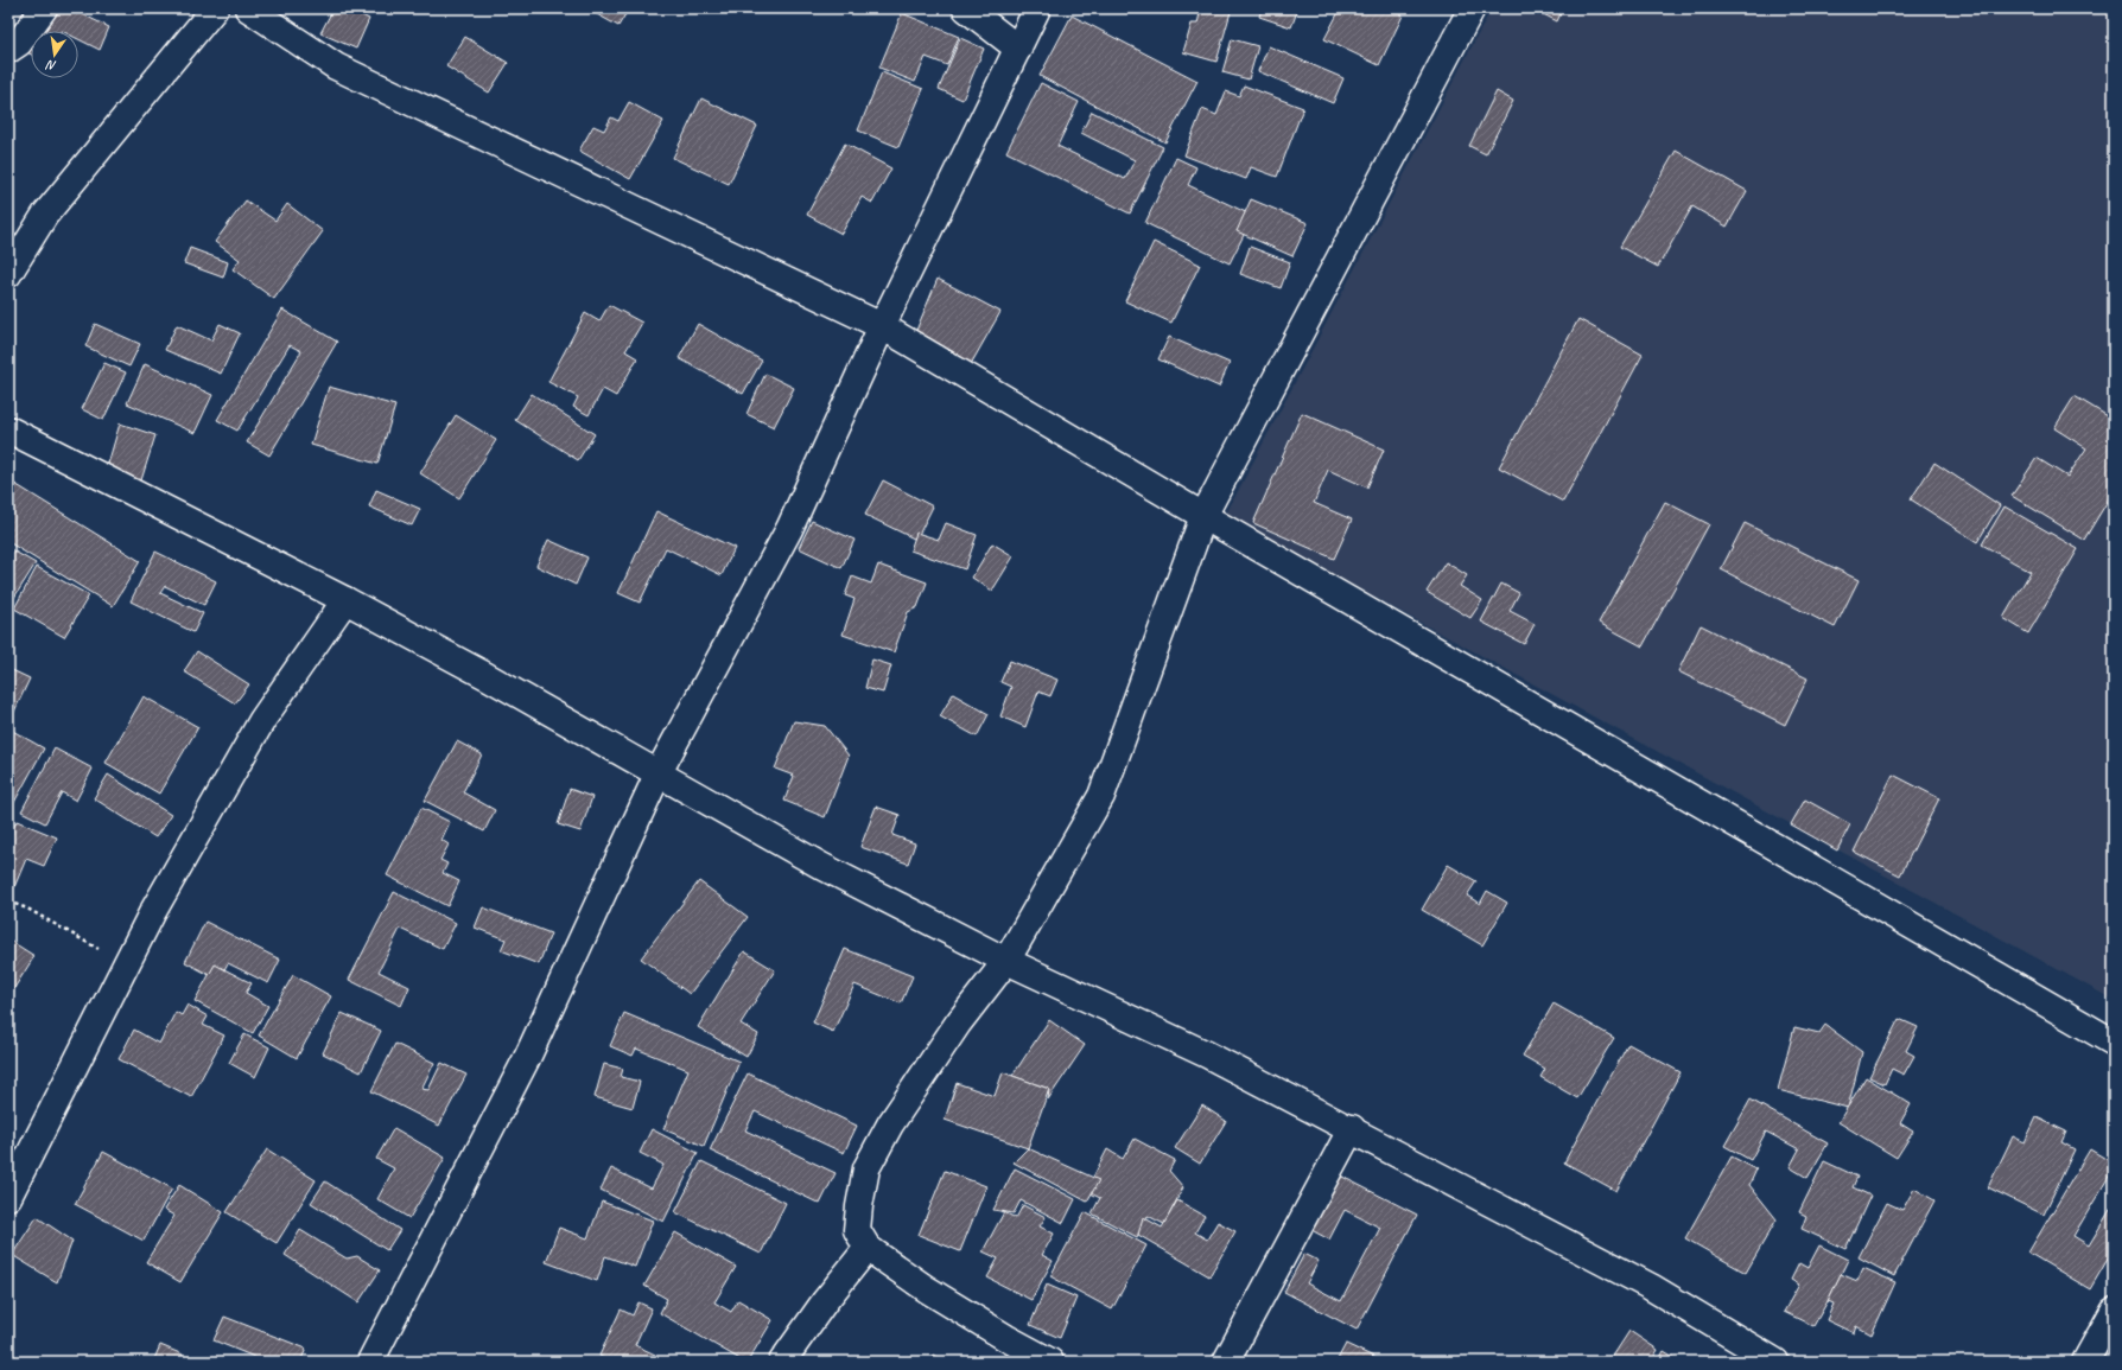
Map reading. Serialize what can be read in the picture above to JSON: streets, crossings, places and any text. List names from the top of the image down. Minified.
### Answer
{"north":"bottom"}
